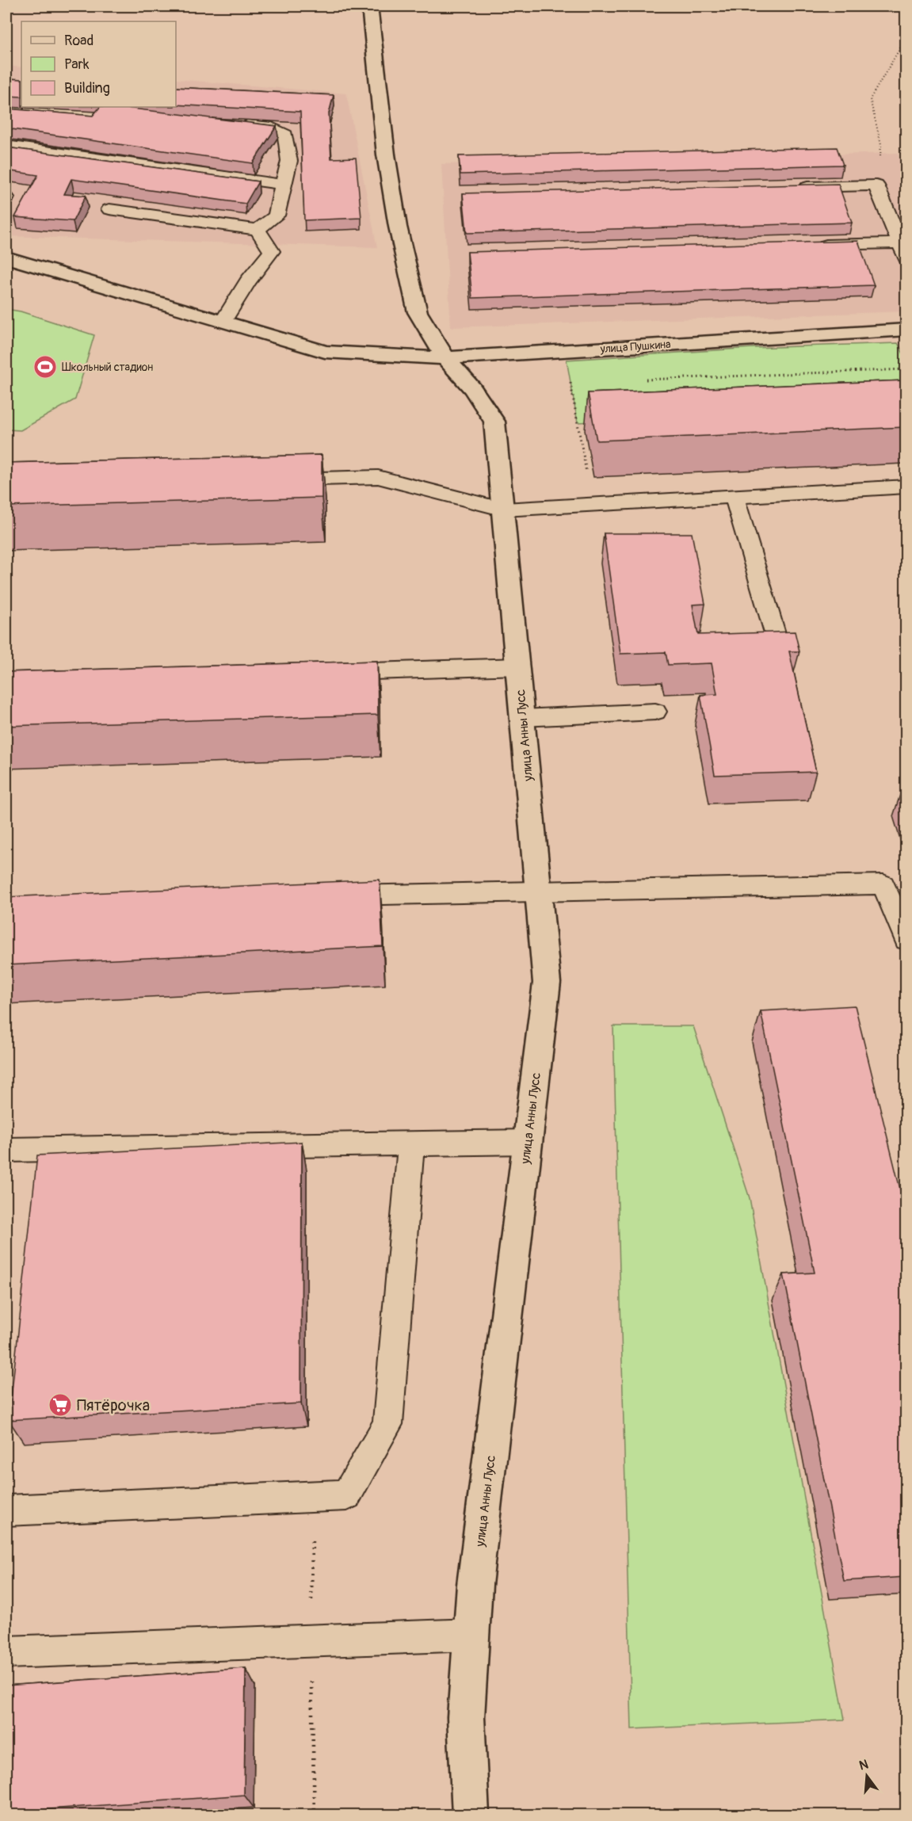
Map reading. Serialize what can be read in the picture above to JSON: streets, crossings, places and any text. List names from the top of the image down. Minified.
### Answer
{"streets":{"street":["улица Пушкина","улица Анны Лусс"]},"crossings":[["улица Пушкина","улица Анны Лусс"]],"places":{"sports":["Школьный стадион"],"supermarket":["Пятёрочка"]},"legend":["Road","Park","Building"],"north":"top"}
